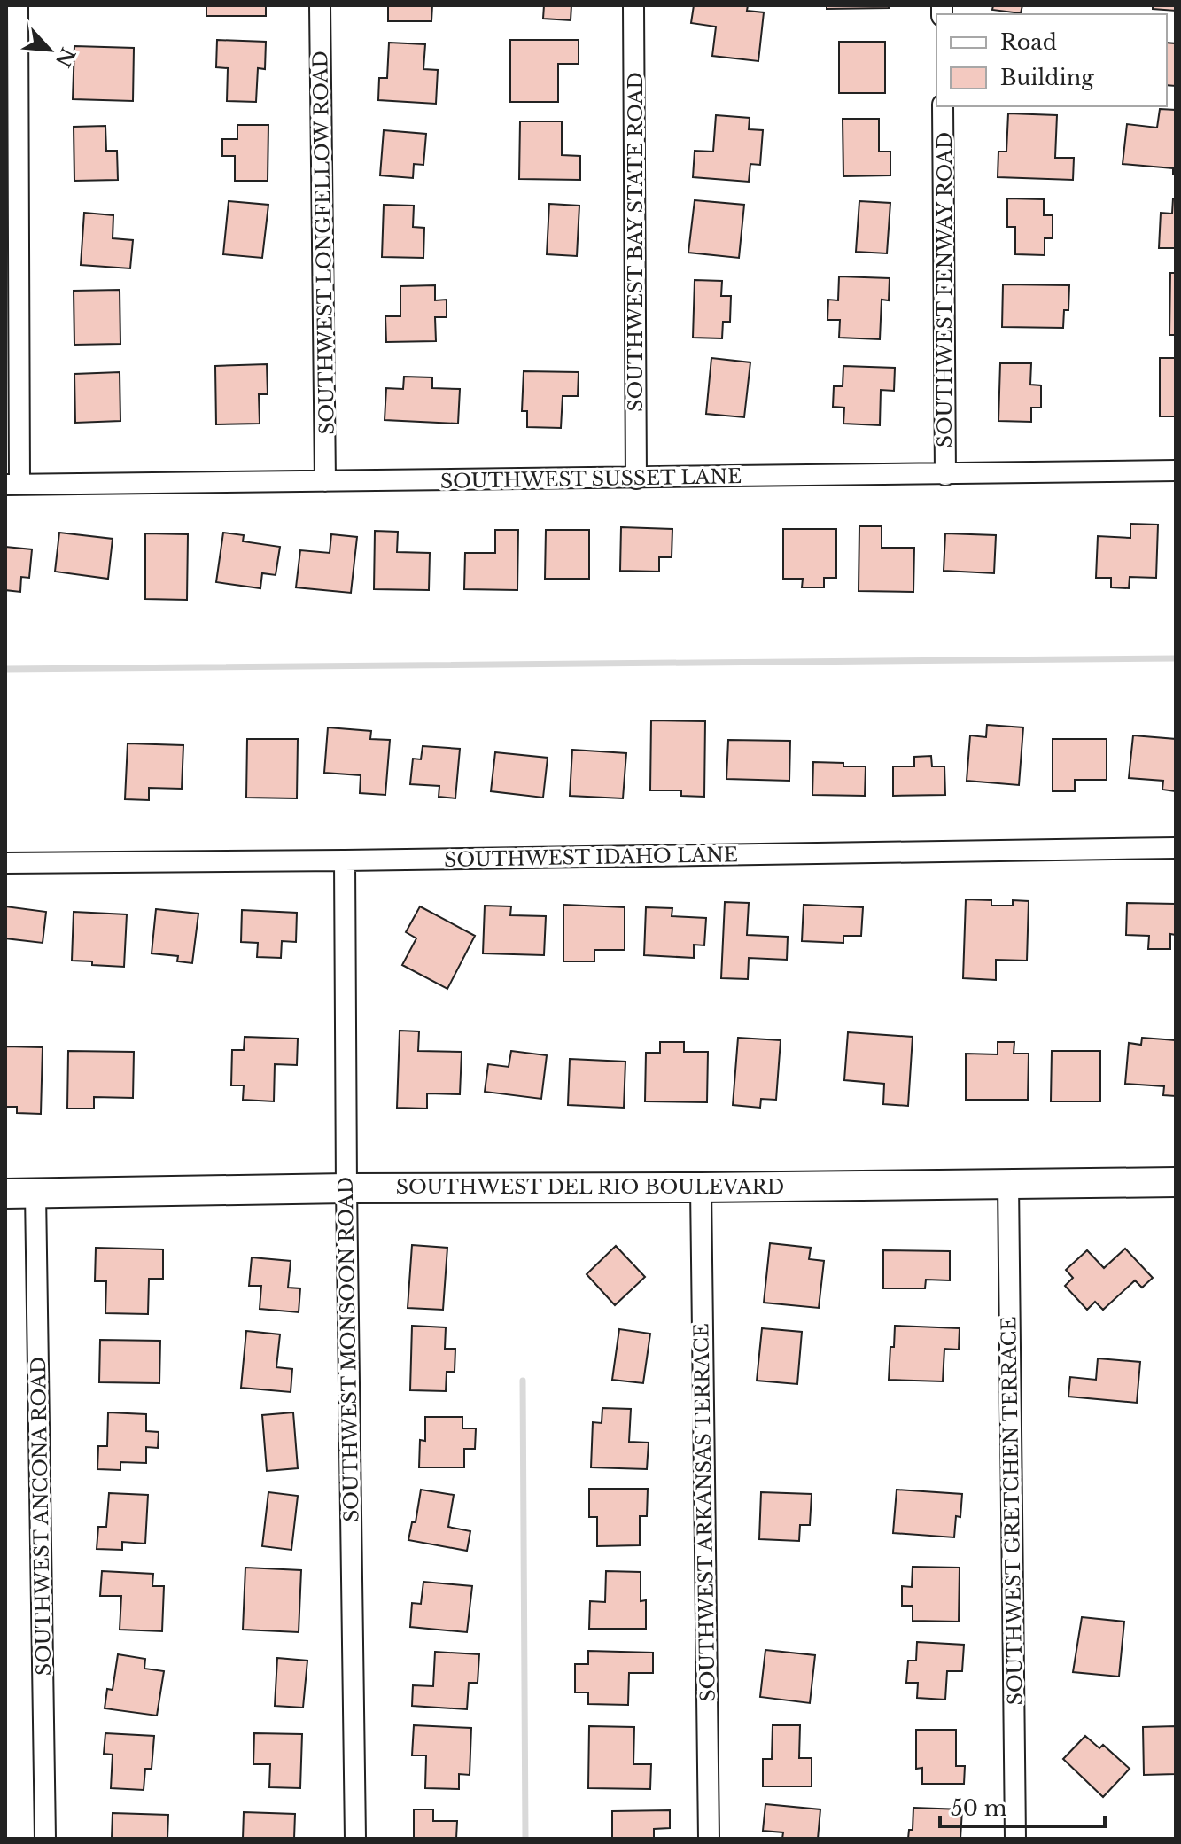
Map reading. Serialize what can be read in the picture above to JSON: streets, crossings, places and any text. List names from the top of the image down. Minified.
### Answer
{"streets":{"street":["SOUTHWEST BAY STATE ROAD","SOUTHWEST LONGFELLOW ROAD","SOUTHWEST FENWAY ROAD","SOUTHWEST SUSSET LANE","SOUTHWEST IDAHO LANE","SOUTHWEST DEL RIO BOULEVARD","SOUTHWEST MONSOON ROAD","SOUTHWEST GRETCHEN TERRACE","SOUTHWEST ARKANSAS TERRACE","SOUTHWEST ANCONA ROAD"]},"crossings":[["SOUTHWEST BAY STATE ROAD","SOUTHWEST SUSSET LANE"],["SOUTHWEST LONGFELLOW ROAD","SOUTHWEST SUSSET LANE"],["SOUTHWEST FENWAY ROAD","SOUTHWEST SUSSET LANE"],["SOUTHWEST IDAHO LANE","SOUTHWEST MONSOON ROAD"],["SOUTHWEST DEL RIO BOULEVARD","SOUTHWEST MONSOON ROAD"],["SOUTHWEST DEL RIO BOULEVARD","SOUTHWEST GRETCHEN TERRACE"],["SOUTHWEST DEL RIO BOULEVARD","SOUTHWEST ARKANSAS TERRACE"],["SOUTHWEST DEL RIO BOULEVARD","SOUTHWEST ANCONA ROAD"]],"legend":["Road","Building"],"scale_bar":"50 m","north":"bottom right"}
